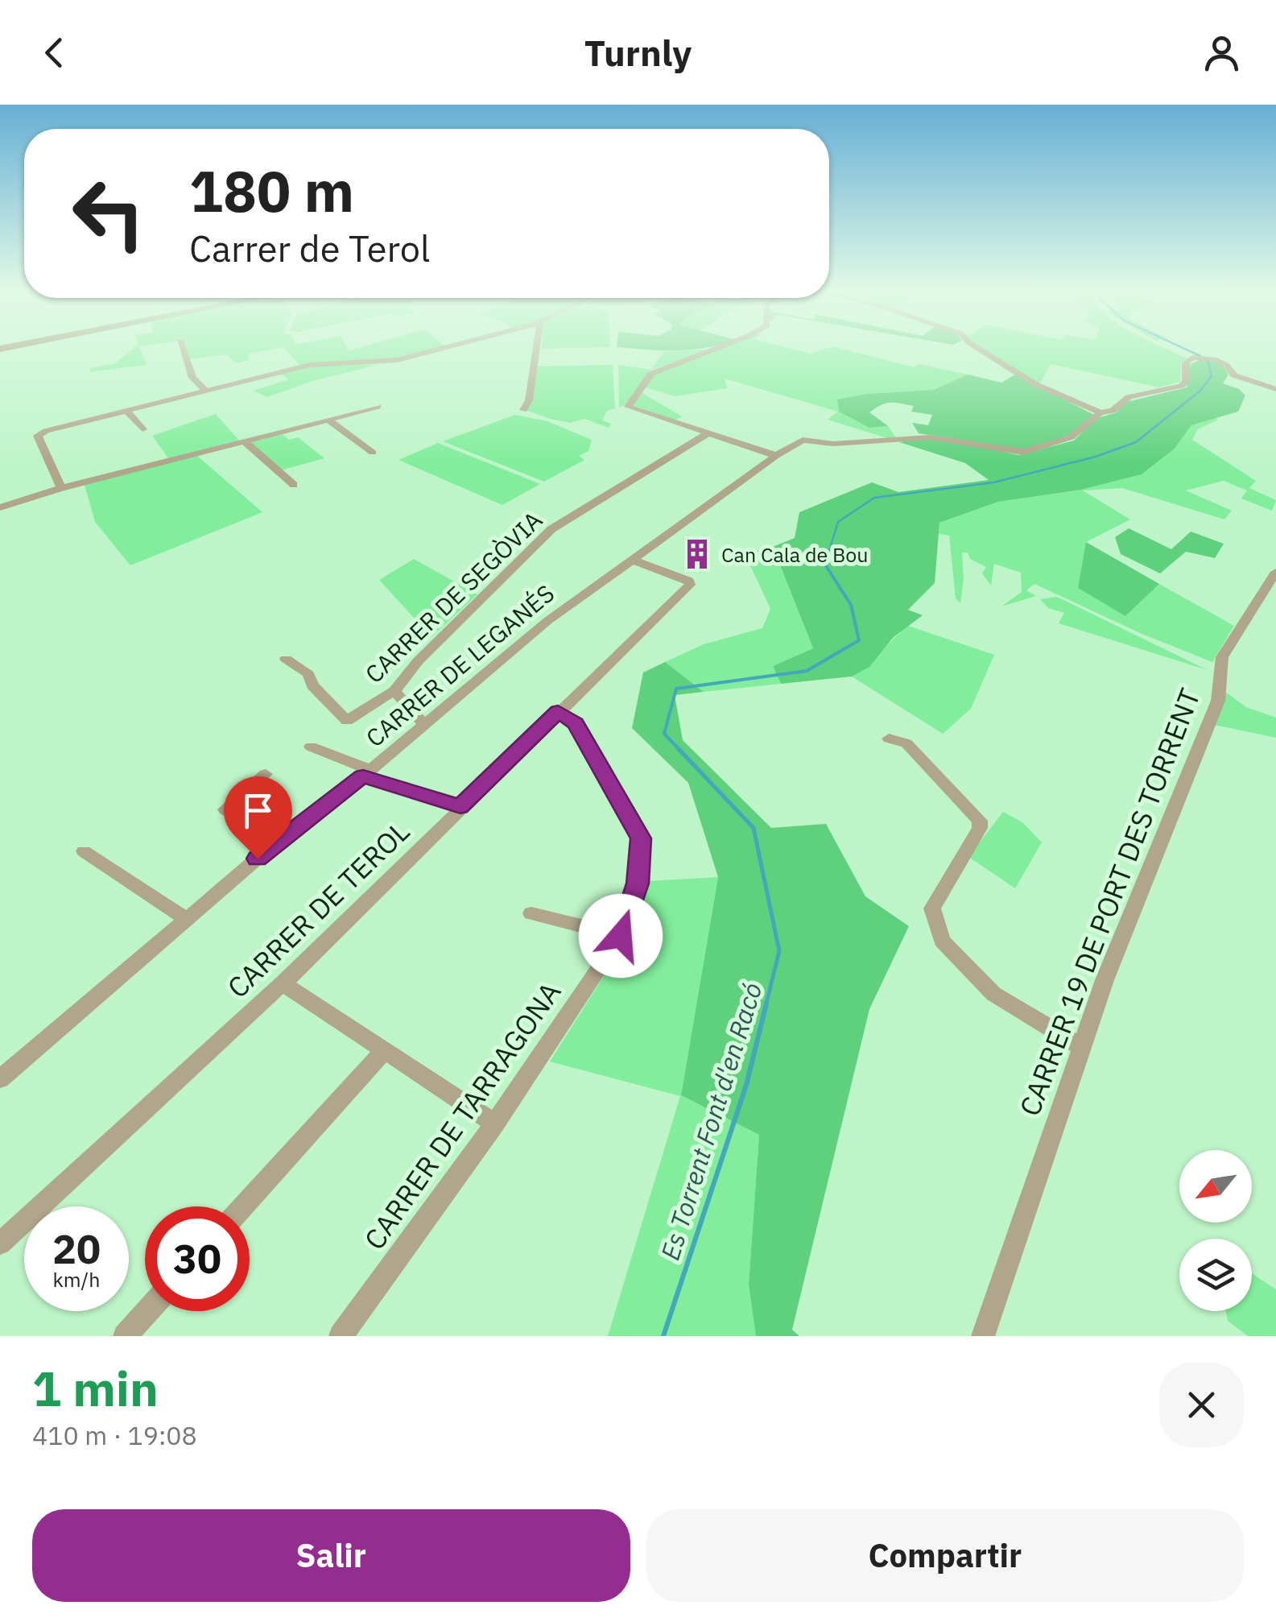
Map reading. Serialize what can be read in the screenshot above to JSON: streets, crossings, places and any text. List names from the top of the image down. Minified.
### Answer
{"streets":{"street":["CARRER DE SEGÒVIA","CARRER DE LEGANÉS","CARRER 19 DE PORT DES TORRENT","CARRER DE TEROL","CARRER DE TARRAGONA"]},"crossings":[["CARRER DE LEGANÉS","CARRER DE TEROL"],["CARRER DE TEROL","CARRER DE TARRAGONA"]],"water":["Es Torrent Font d'en Racó"],"places":{"building":["Can Cala de Bou"]},"north":"bottom left","page":{"header":"Turnly","turn":["180 m","Carrer de Terol"],"speed":"20 km/h","limit":"30","heading":["1 min","410 m · 19:08"],"buttons":["Salir","Compartir"]}}
